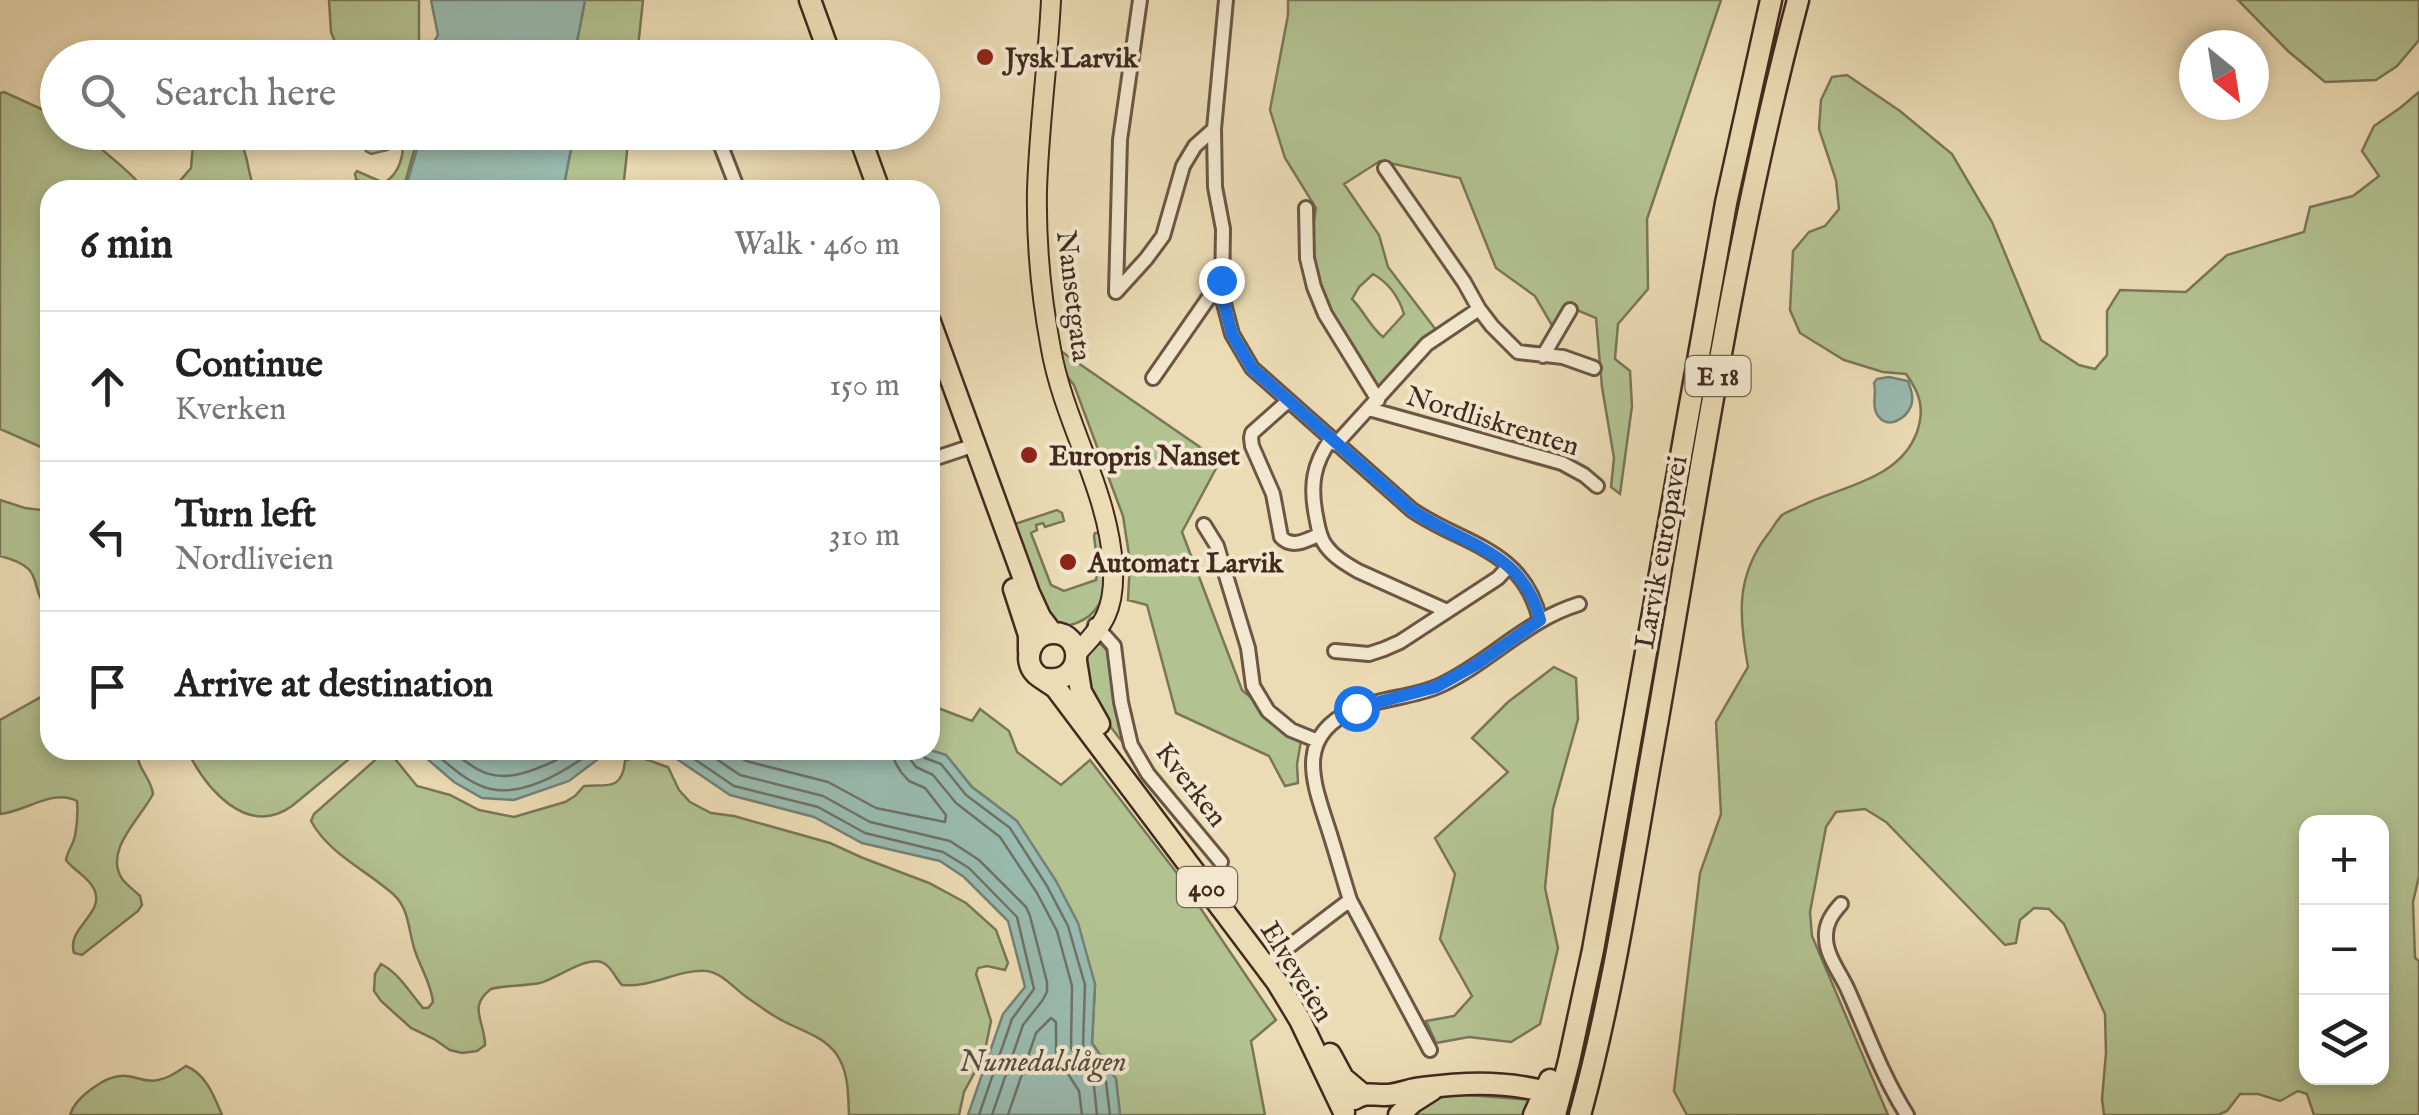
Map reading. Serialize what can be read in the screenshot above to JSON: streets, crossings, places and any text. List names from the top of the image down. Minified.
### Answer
{"streets":{"highway":["E 18","Larvik europavei","400","Elveveien"],"main road":["Nansetgata"],"street":["Nordliskrenten","Kverken"]},"crossings":[["Nansetgata","Kverken"],["Nansetgata","400"],["Nansetgata","Elveveien"],["E 18","Larvik europavei"],["400","Elveveien"]],"water":["Numedalslågen"],"places":["Jysk Larvik","Europris Nanset","Automat1 Larvik"],"north":"bottom right","page":{"search":"Search here","heading":["6 min","Walk · 460 m"],"list":[["Continue","Kverken","150 m"],["Turn left","Nordliveien","310 m"],"Arrive at destination"],"map_buttons":["+","−"]}}
